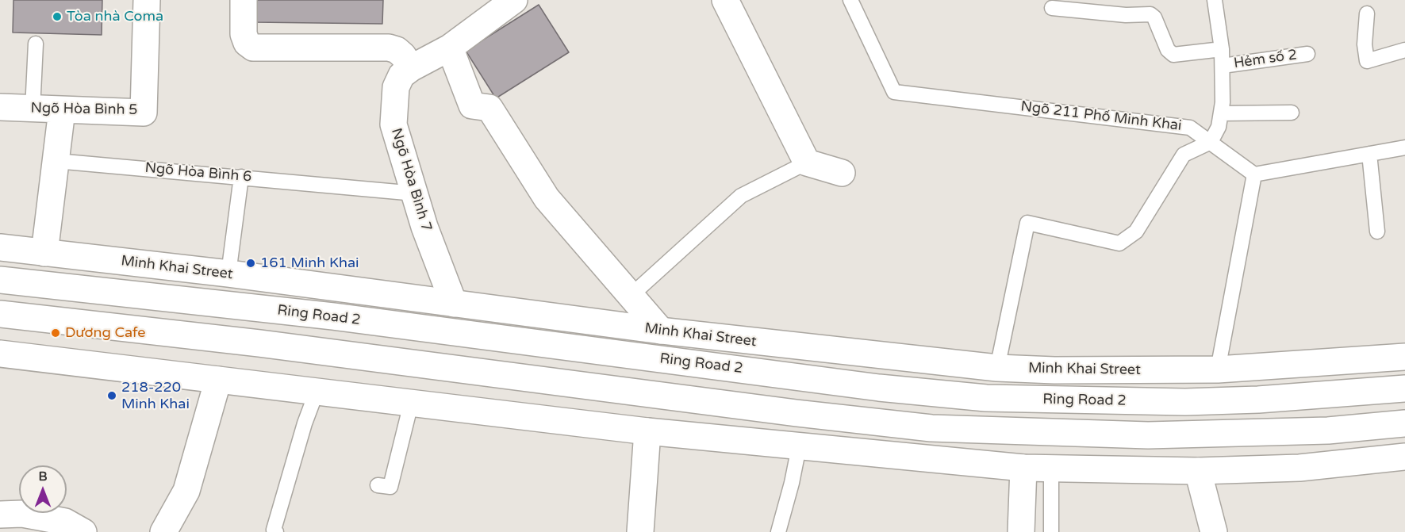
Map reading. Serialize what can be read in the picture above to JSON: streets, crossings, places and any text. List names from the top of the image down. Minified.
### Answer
{"streets":{"main road":["Ngõ Hòa Bình 5","Ngõ Hòa Bình 7","Minh Khai Street","Ring Road 2"],"lane":["Hẻm số 2","Ngõ 211 Phố Minh Khai","Ngõ Hòa Bình 6"]},"crossings":[["Ngõ Hòa Bình 6","Ngõ Hòa Bình 7"],["Ngõ Hòa Bình 7","Minh Khai Street"]],"places":["Tòa nhà Coma","161 Minh Khai","Dương Cafe","218-220 Minh Khai"],"north":"top"}
